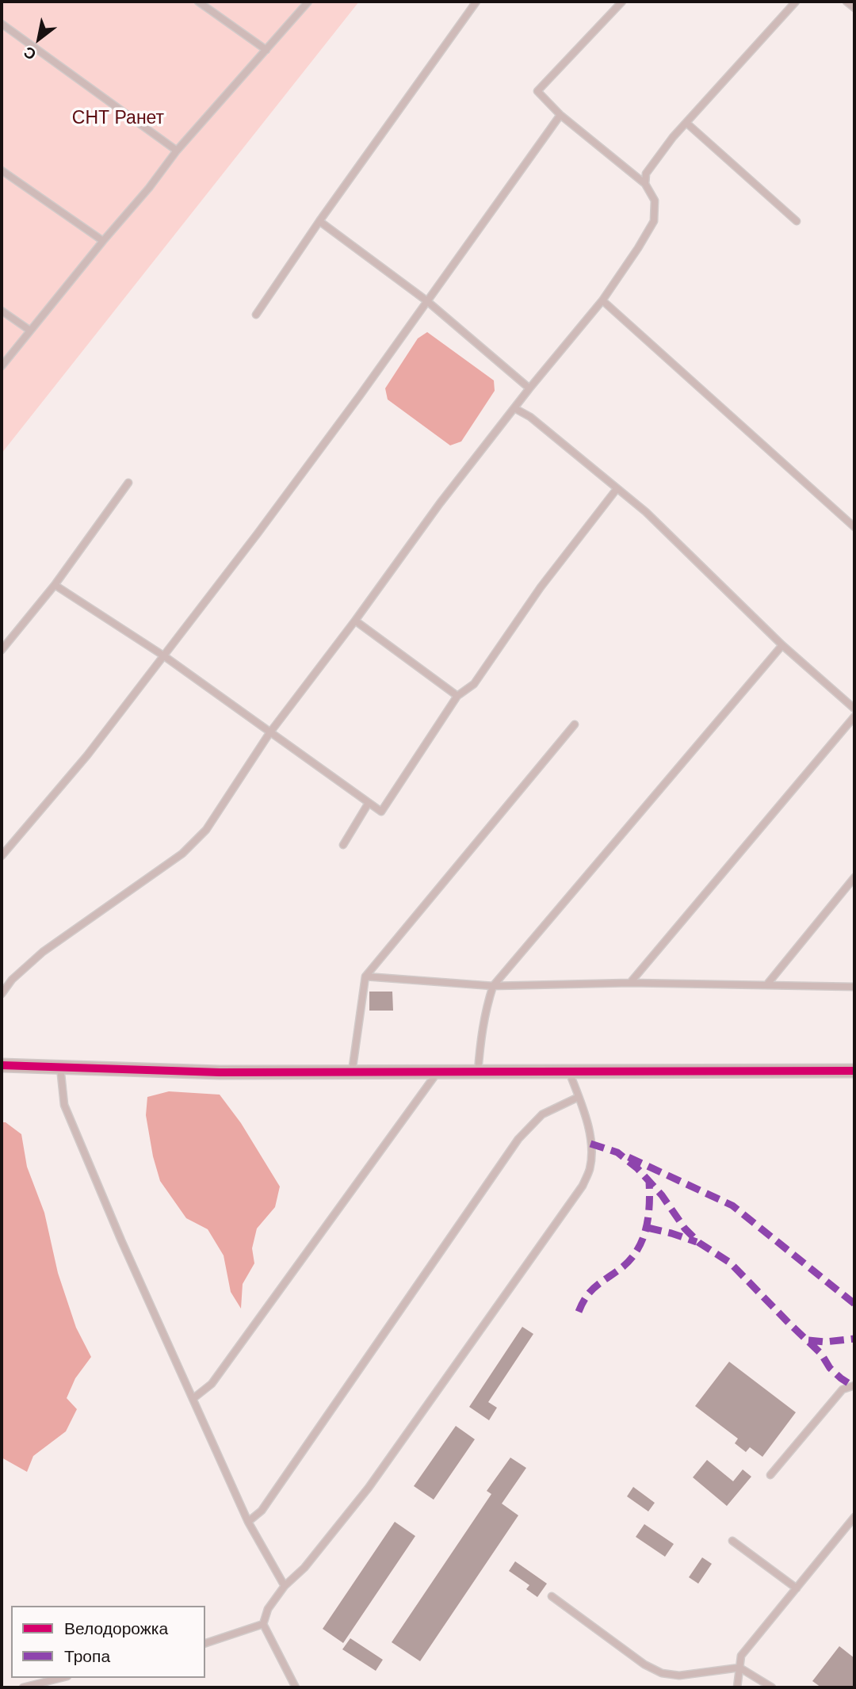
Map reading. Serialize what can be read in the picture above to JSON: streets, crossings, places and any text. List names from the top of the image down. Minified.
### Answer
{"parks":["СНТ Ранет"],"legend":["Велодорожка","Тропа"],"north":"bottom left"}
